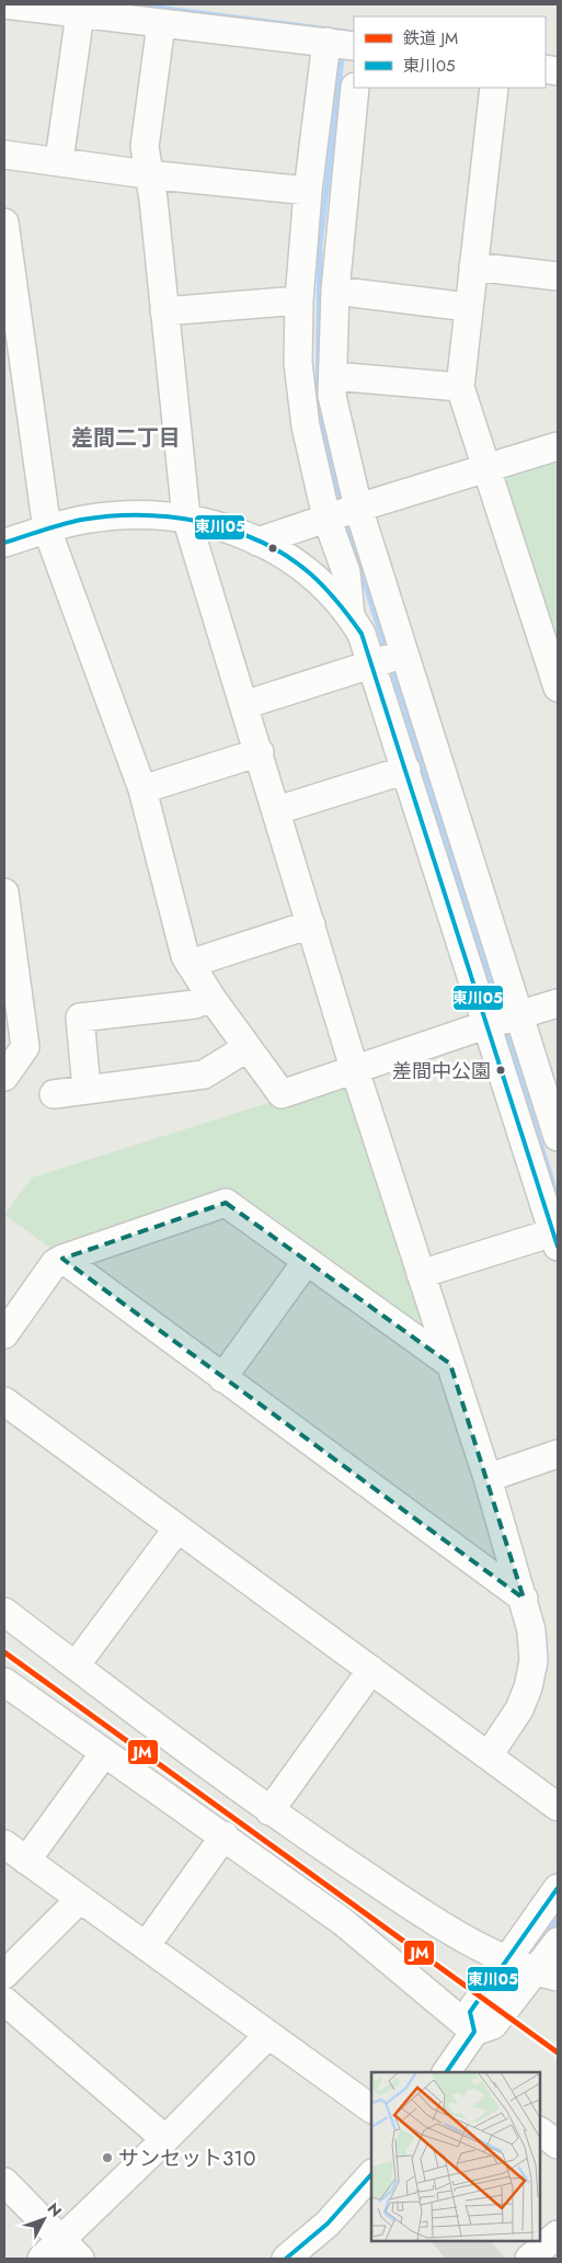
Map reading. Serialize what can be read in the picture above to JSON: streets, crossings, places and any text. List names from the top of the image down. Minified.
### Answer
{"districts":["差間二丁目"],"places":["差間中公園","サンセット310"],"lines":["transit line 東川05","rail line JM"],"legend":["鉄道 JM","東川05"],"north":"top right"}
